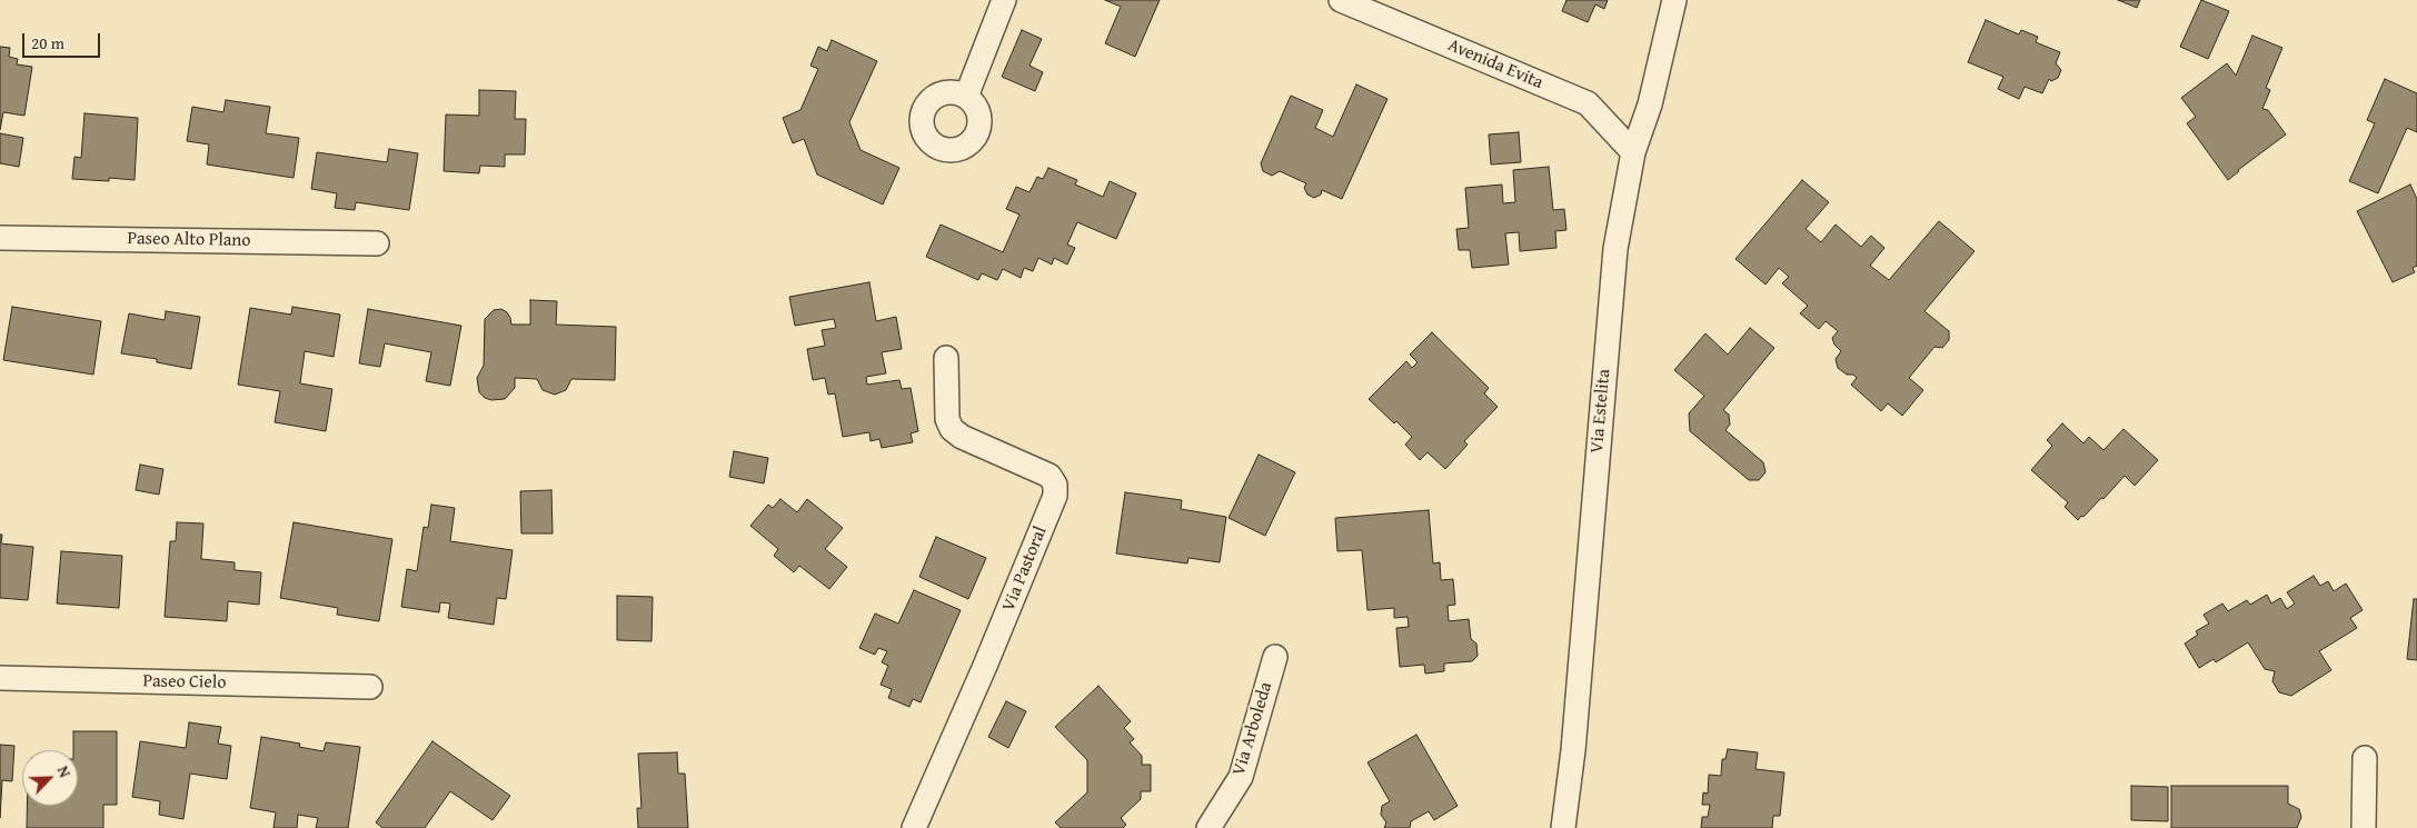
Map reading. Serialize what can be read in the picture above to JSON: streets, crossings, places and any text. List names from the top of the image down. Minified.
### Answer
{"streets":{"street":["Avenida Evita","Paseo Alto Plano","Via Estelita","Via Pastoral","Paseo Cielo","Via Arboleda"]},"crossings":[["Avenida Evita","Via Estelita"]],"scale_bar":"20 m","north":"top right"}
